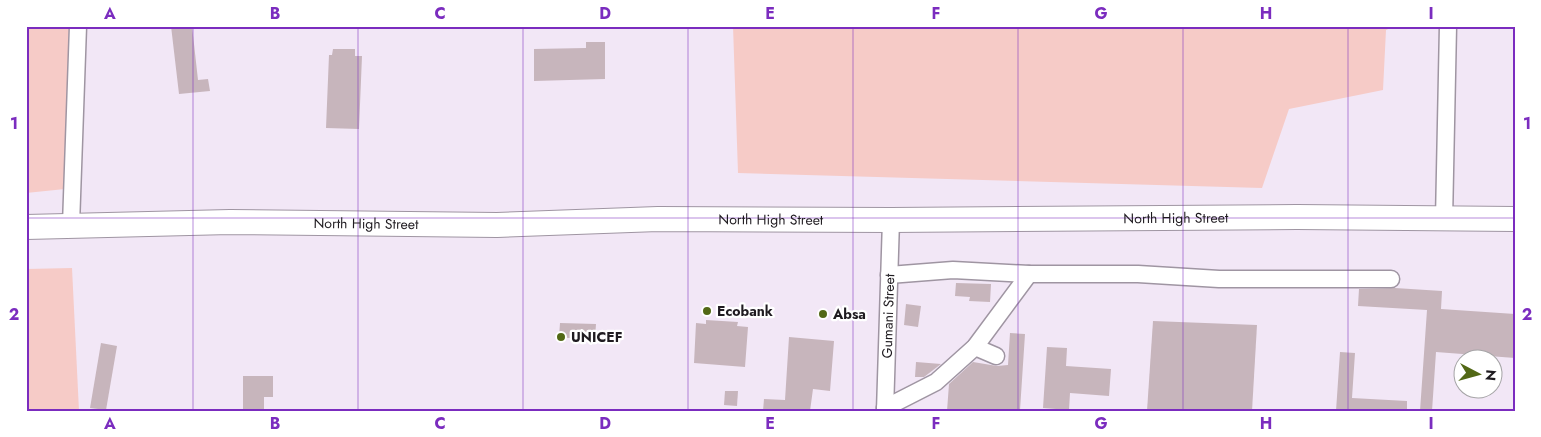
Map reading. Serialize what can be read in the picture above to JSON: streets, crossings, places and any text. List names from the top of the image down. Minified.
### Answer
{"streets":{"highway":["North High Street"],"street":["Gumani Street"]},"crossings":[["North High Street","Gumani Street"]],"places":["Ecobank","Absa","UNICEF"],"north":"right","grid":{"columns":["A","B","C","D","E","F","G","H","I"],"rows":["1","2"]}}
